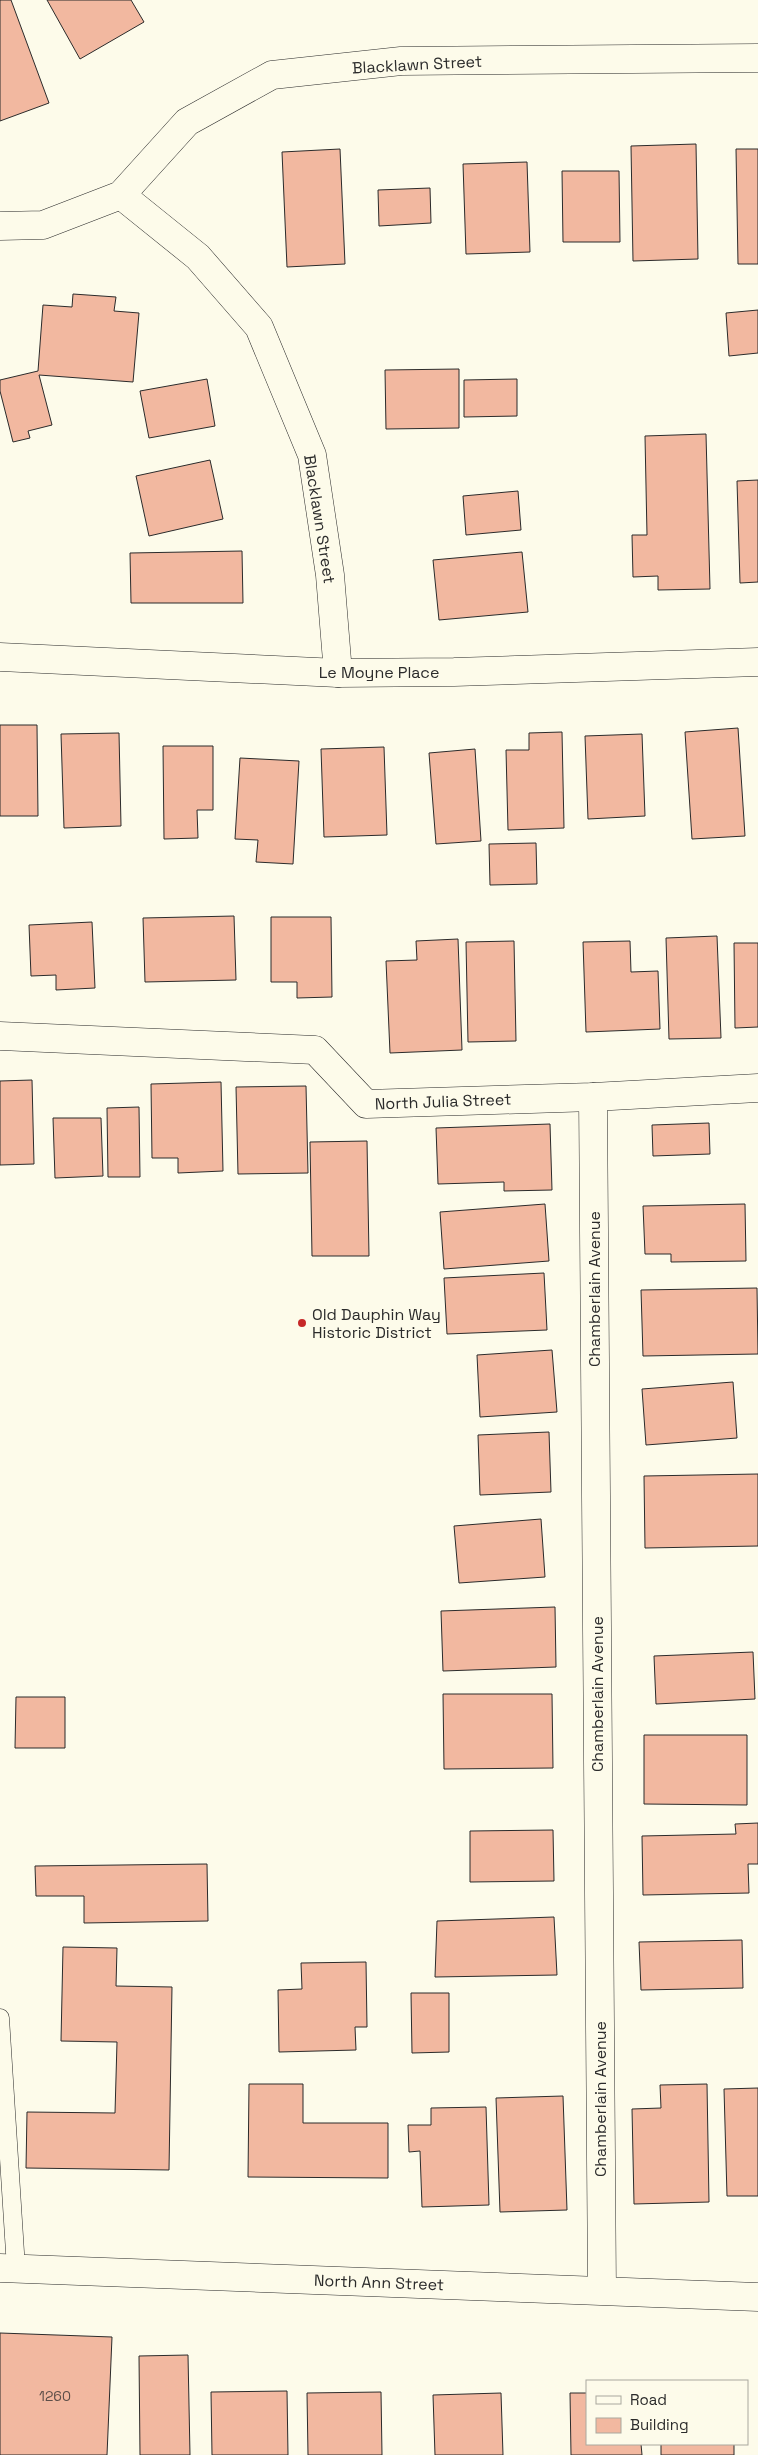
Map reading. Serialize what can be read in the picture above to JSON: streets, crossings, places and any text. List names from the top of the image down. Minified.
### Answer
{"streets":{"street":["Blacklawn Street","Le Moyne Place","North Julia Street","Chamberlain Avenue","North Ann Street"]},"crossings":[["Blacklawn Street","Le Moyne Place"],["North Julia Street","Chamberlain Avenue"],["Chamberlain Avenue","North Ann Street"]],"places":["Old Dauphin Way Historic District"],"house_numbers":["1260"],"legend":["Road","Building"]}
